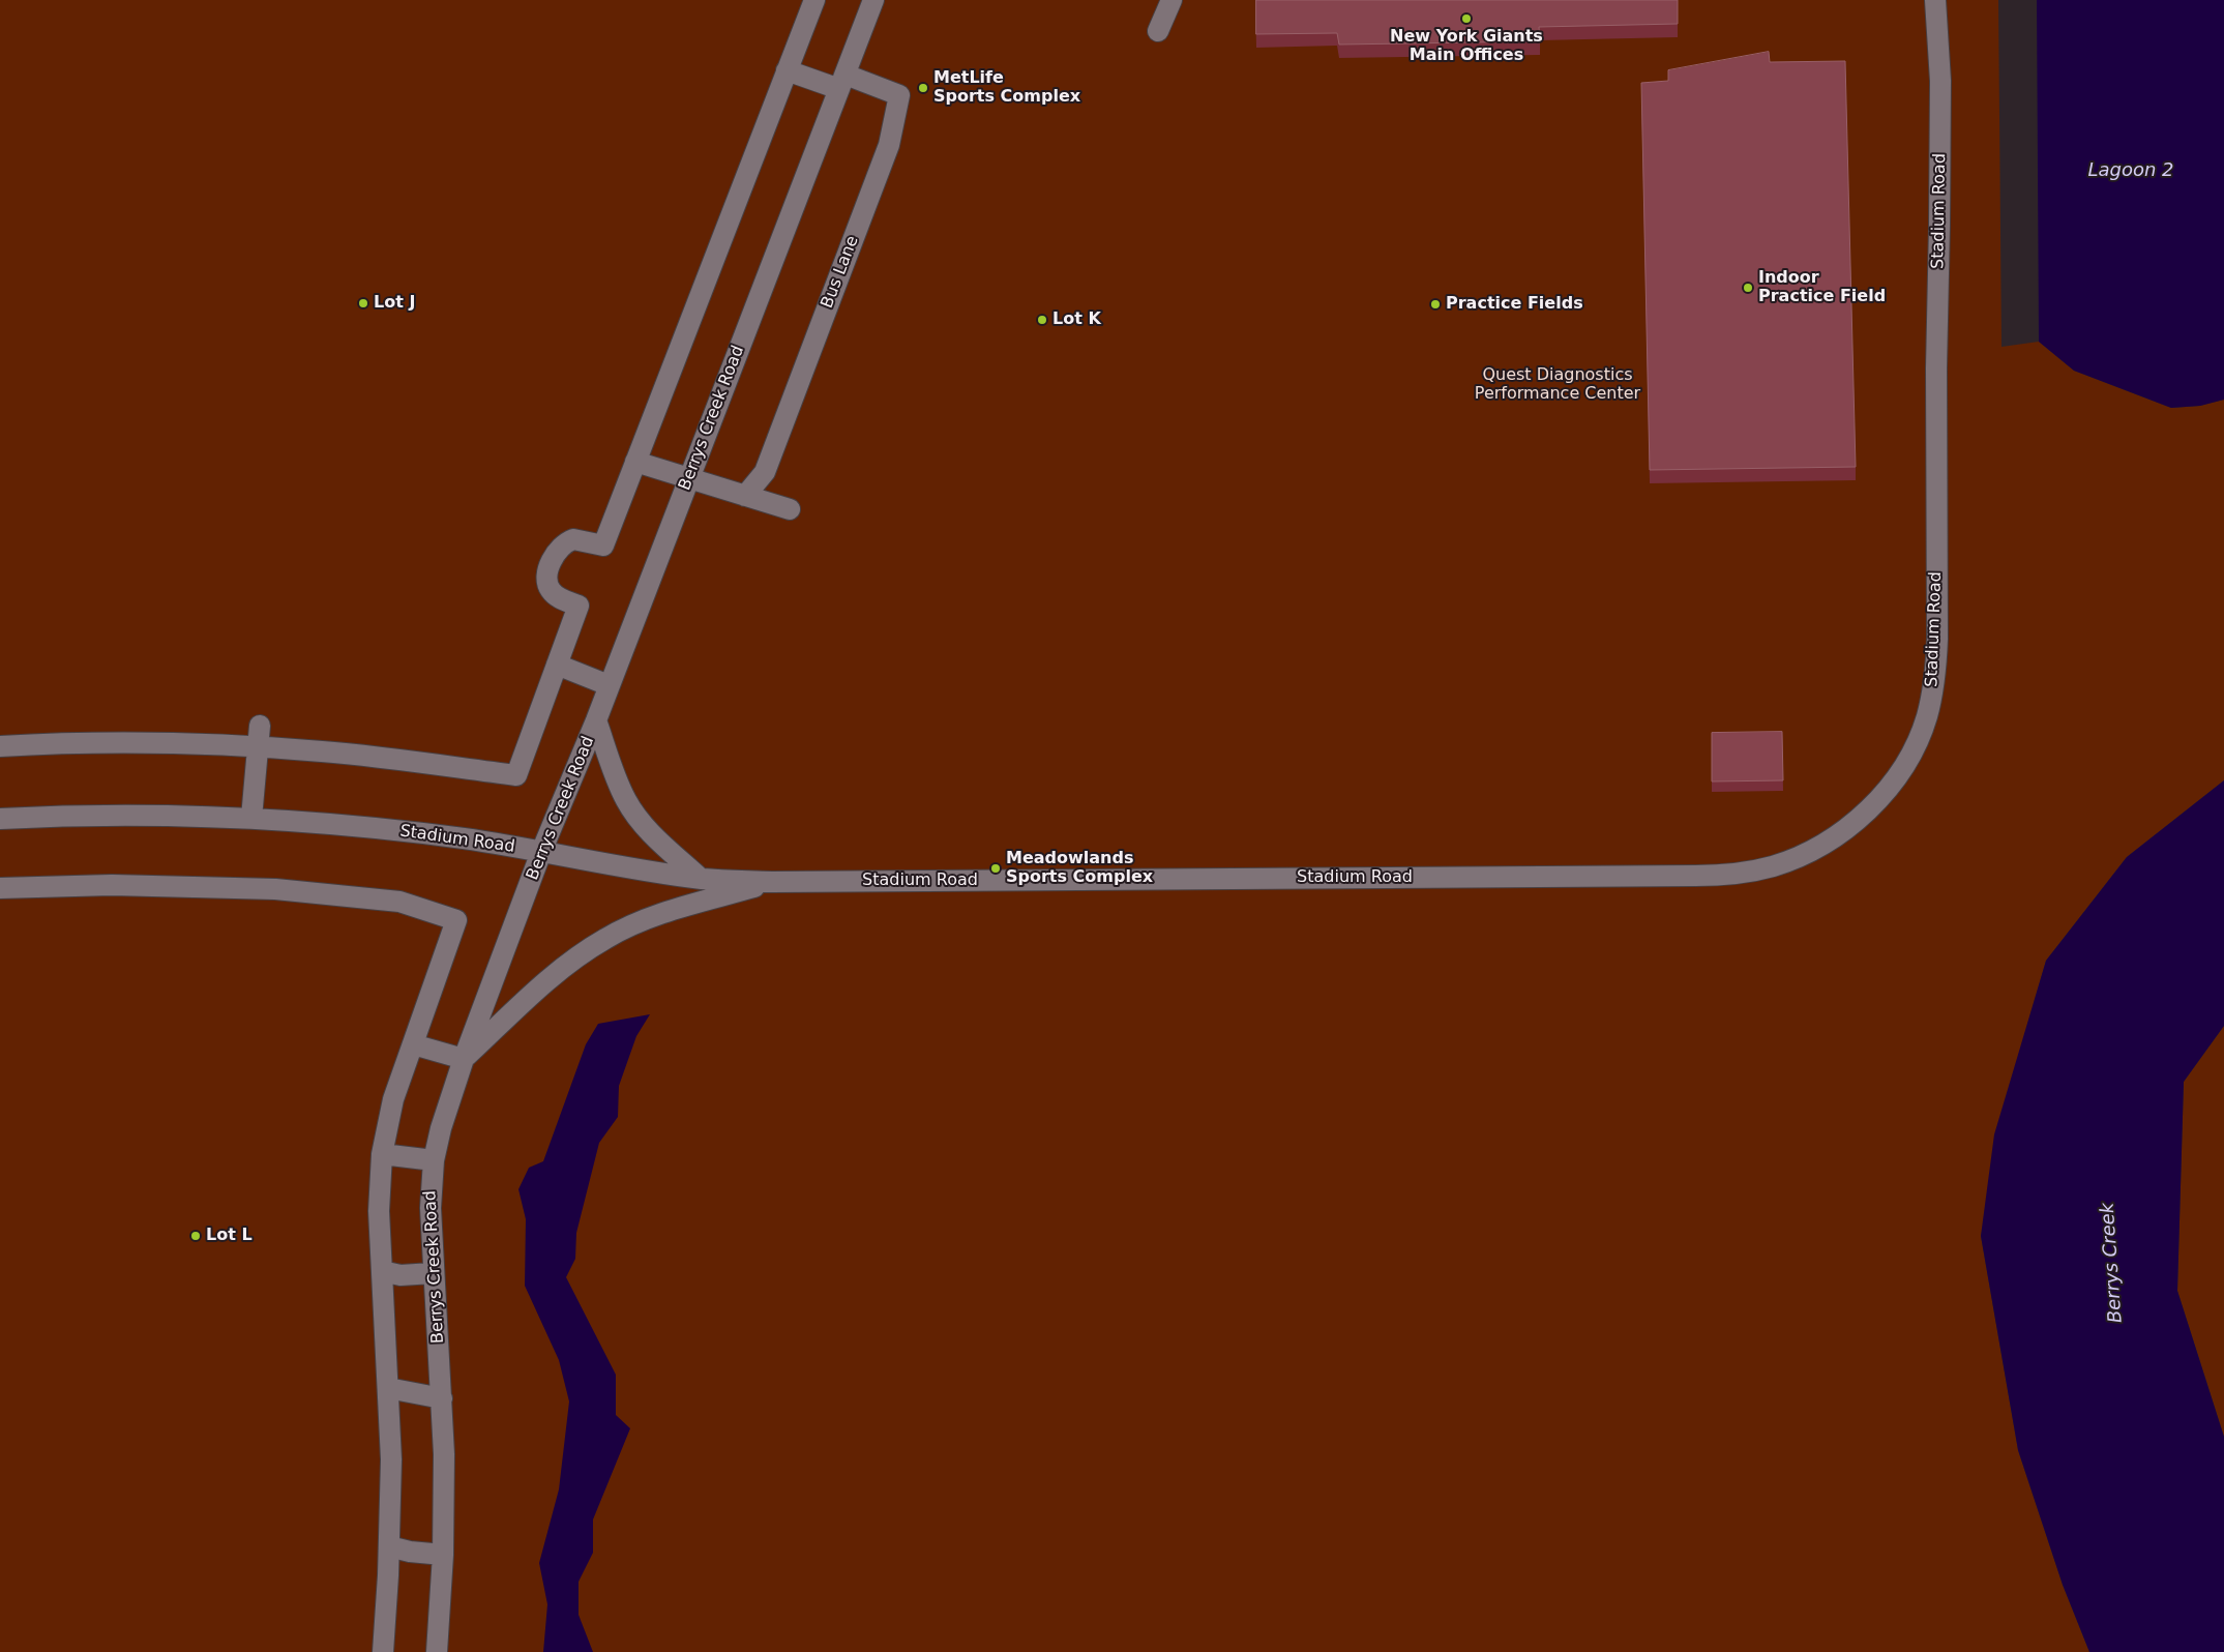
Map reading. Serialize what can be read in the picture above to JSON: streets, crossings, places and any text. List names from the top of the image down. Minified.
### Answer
{"streets":{"street":["Stadium Road","Bus Lane","Berrys Creek Road"]},"crossings":[["Stadium Road","Berrys Creek Road"],["Bus Lane","Berrys Creek Road"]],"water":["Lagoon 2","Berrys Creek"],"parks":["Quest Diagnostics Performance Center"],"places":["New York Giants Main Offices","MetLife Sports Complex","Indoor Practice Field","Lot J","Practice Fields","Lot K","Meadowlands Sports Complex","Lot L"]}
